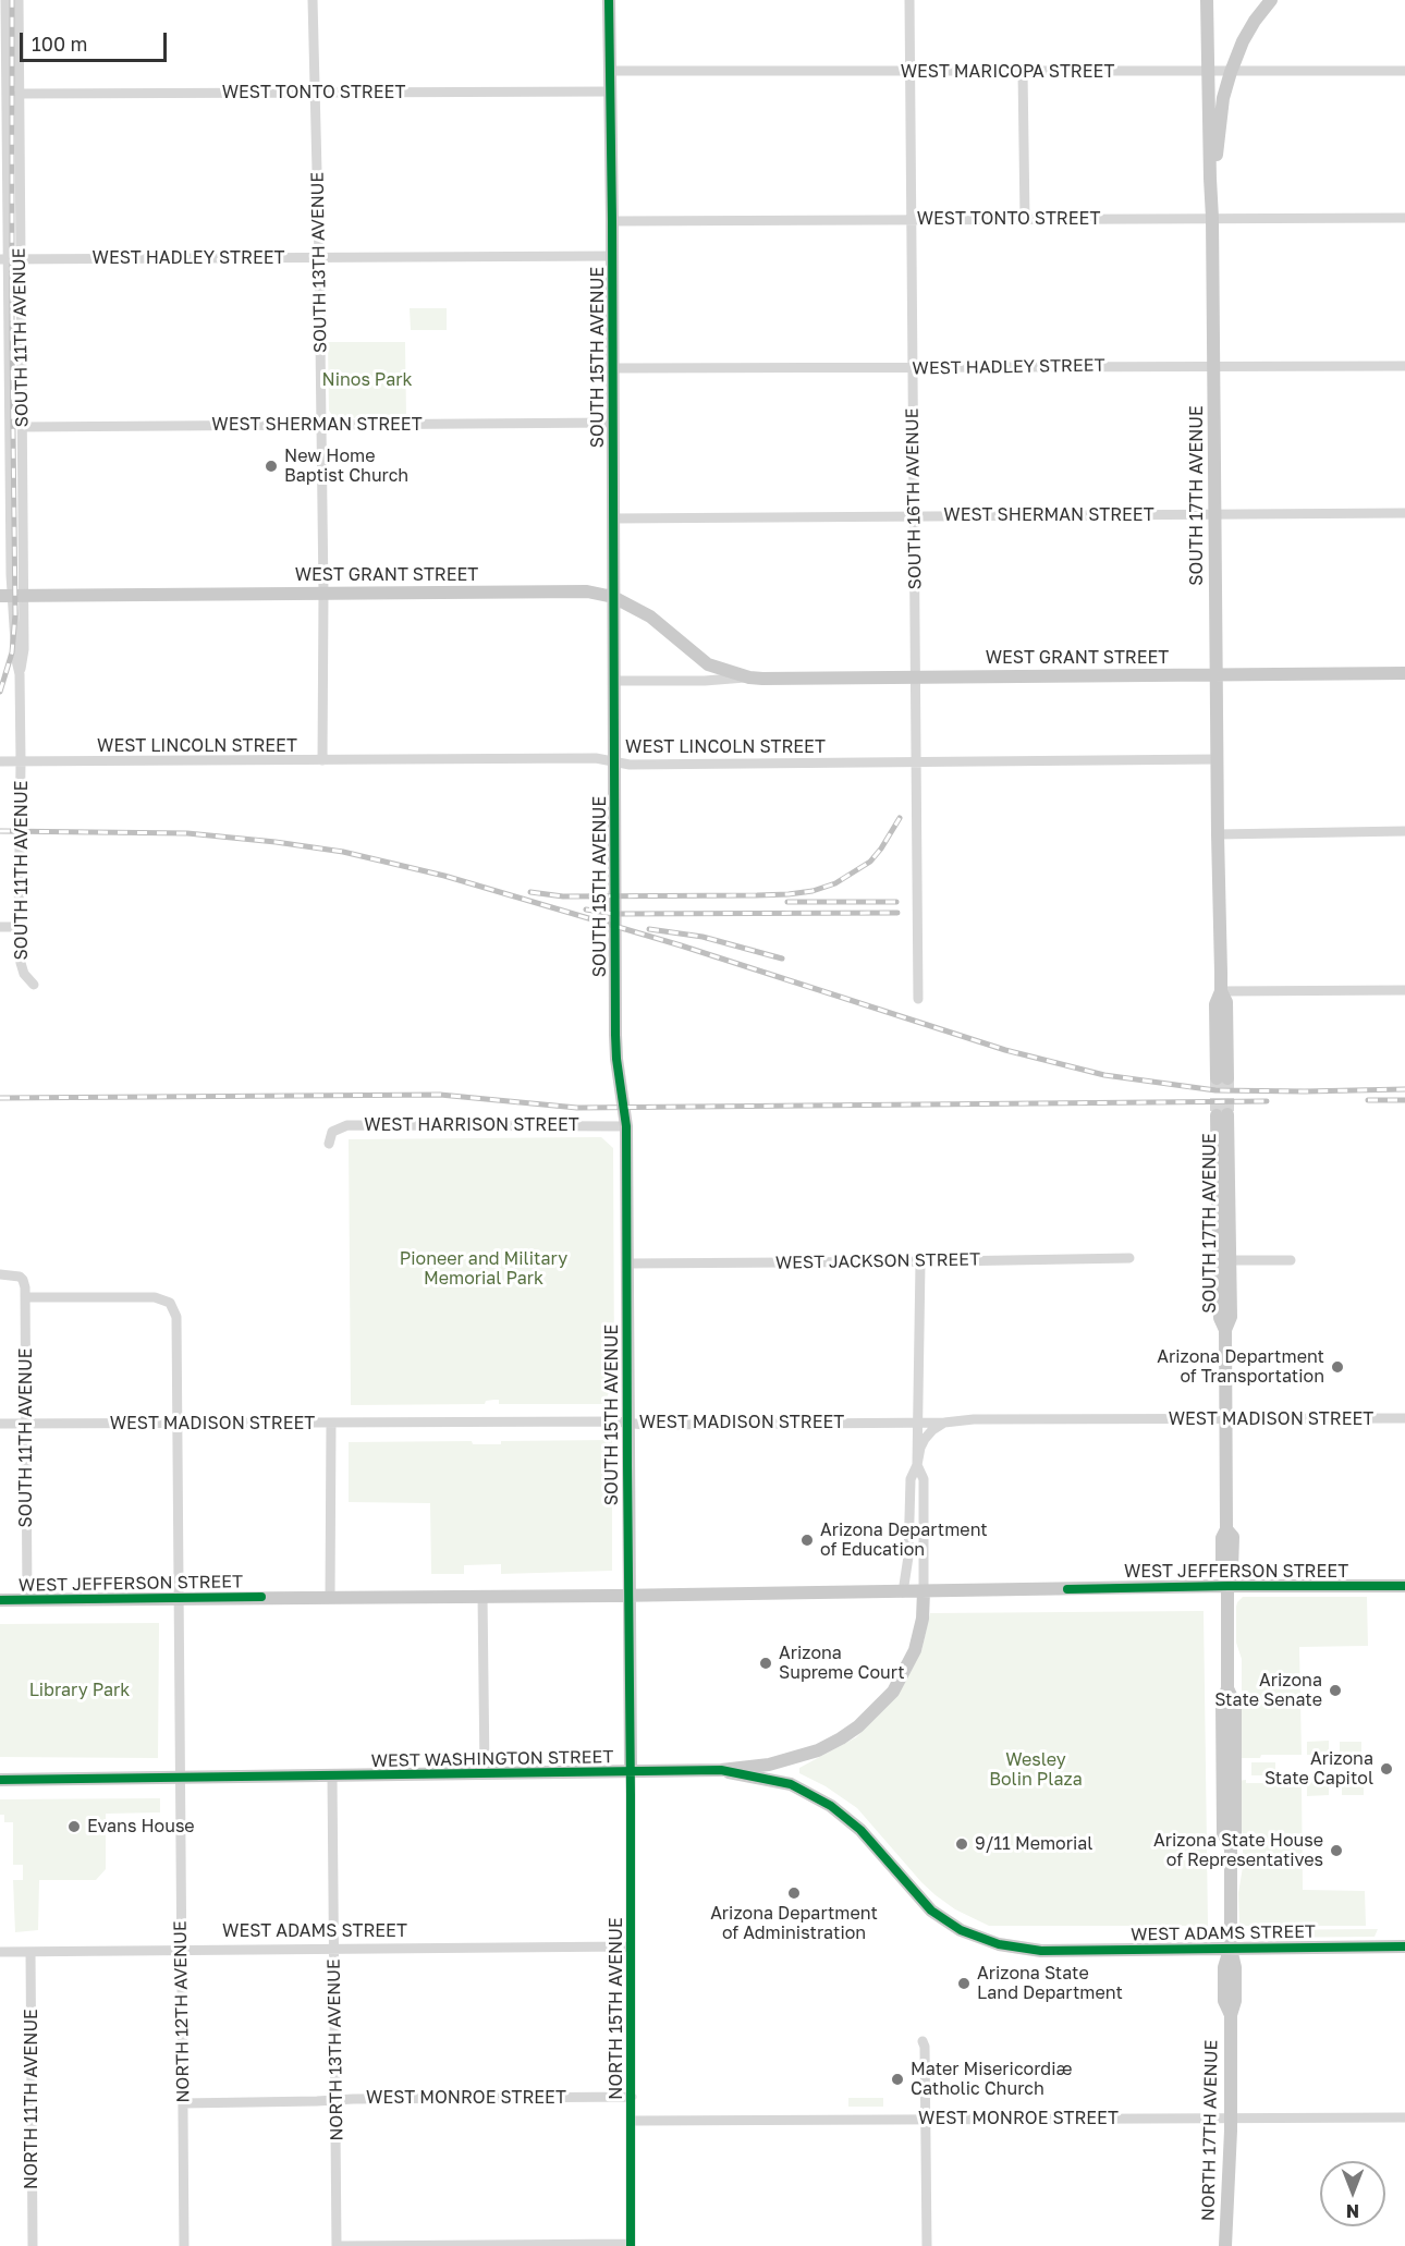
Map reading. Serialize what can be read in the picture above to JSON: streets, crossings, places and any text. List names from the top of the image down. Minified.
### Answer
{"streets":{"main road":["SOUTH 15TH AVENUE","SOUTH 17TH AVENUE","WEST GRANT STREET","WEST JEFFERSON STREET","WEST WASHINGTON STREET","WEST ADAMS STREET","NORTH 17TH AVENUE"],"street":["WEST MARICOPA STREET","WEST TONTO STREET","WEST HADLEY STREET","SOUTH 13TH AVENUE","SOUTH 11TH AVENUE","WEST SHERMAN STREET","SOUTH 16TH AVENUE","WEST LINCOLN STREET","WEST HARRISON STREET","WEST JACKSON STREET","WEST MADISON STREET","NORTH 15TH AVENUE","NORTH 12TH AVENUE","NORTH 13TH AVENUE","WEST MONROE STREET","NORTH 11TH AVENUE"]},"crossings":[["WEST MARICOPA STREET","SOUTH 15TH AVENUE"],["WEST MARICOPA STREET","SOUTH 17TH AVENUE"],["WEST MARICOPA STREET","SOUTH 16TH AVENUE"],["WEST TONTO STREET","SOUTH 13TH AVENUE"],["WEST TONTO STREET","SOUTH 11TH AVENUE"],["WEST TONTO STREET","SOUTH 15TH AVENUE"],["WEST TONTO STREET","SOUTH 17TH AVENUE"],["WEST TONTO STREET","SOUTH 16TH AVENUE"],["WEST HADLEY STREET","SOUTH 13TH AVENUE"],["WEST HADLEY STREET","SOUTH 11TH AVENUE"],["WEST HADLEY STREET","SOUTH 15TH AVENUE"],["WEST HADLEY STREET","SOUTH 17TH AVENUE"],["WEST HADLEY STREET","SOUTH 16TH AVENUE"],["SOUTH 13TH AVENUE","WEST SHERMAN STREET"],["SOUTH 13TH AVENUE","WEST GRANT STREET"],["SOUTH 13TH AVENUE","WEST LINCOLN STREET"],["SOUTH 11TH AVENUE","WEST SHERMAN STREET"],["SOUTH 11TH AVENUE","WEST GRANT STREET"],["SOUTH 11TH AVENUE","WEST LINCOLN STREET"],["SOUTH 11TH AVENUE","WEST MADISON STREET"],["SOUTH 11TH AVENUE","WEST JEFFERSON STREET"],["SOUTH 11TH AVENUE","NORTH 12TH AVENUE"],["SOUTH 15TH AVENUE","WEST SHERMAN STREET"],["SOUTH 15TH AVENUE","WEST GRANT STREET"],["SOUTH 15TH AVENUE","WEST LINCOLN STREET"],["SOUTH 15TH AVENUE","WEST HARRISON STREET"],["SOUTH 15TH AVENUE","WEST JACKSON STREET"],["SOUTH 15TH AVENUE","WEST MADISON STREET"],["SOUTH 15TH AVENUE","WEST JEFFERSON STREET"],["SOUTH 15TH AVENUE","WEST WASHINGTON STREET"],["SOUTH 15TH AVENUE","NORTH 15TH AVENUE"],["WEST SHERMAN STREET","SOUTH 17TH AVENUE"],["WEST SHERMAN STREET","SOUTH 16TH AVENUE"],["SOUTH 17TH AVENUE","WEST GRANT STREET"],["SOUTH 17TH AVENUE","WEST LINCOLN STREET"],["SOUTH 17TH AVENUE","WEST MADISON STREET"],["SOUTH 17TH AVENUE","WEST JEFFERSON STREET"],["SOUTH 17TH AVENUE","NORTH 17TH AVENUE"],["SOUTH 16TH AVENUE","WEST GRANT STREET"],["SOUTH 16TH AVENUE","WEST LINCOLN STREET"],["WEST MADISON STREET","NORTH 12TH AVENUE"],["WEST JEFFERSON STREET","WEST WASHINGTON STREET"],["WEST JEFFERSON STREET","NORTH 12TH AVENUE"],["WEST WASHINGTON STREET","WEST ADAMS STREET"],["WEST WASHINGTON STREET","NORTH 15TH AVENUE"],["WEST WASHINGTON STREET","NORTH 12TH AVENUE"],["WEST WASHINGTON STREET","NORTH 13TH AVENUE"],["WEST ADAMS STREET","NORTH 15TH AVENUE"],["WEST ADAMS STREET","NORTH 12TH AVENUE"],["WEST ADAMS STREET","NORTH 13TH AVENUE"],["WEST ADAMS STREET","NORTH 11TH AVENUE"],["WEST ADAMS STREET","NORTH 17TH AVENUE"],["NORTH 15TH AVENUE","WEST MONROE STREET"],["NORTH 12TH AVENUE","WEST MONROE STREET"],["NORTH 13TH AVENUE","WEST MONROE STREET"],["WEST MONROE STREET","NORTH 17TH AVENUE"]],"parks":["Ninos Park","Pioneer and Military Memorial Park","Library Park","Wesley Bolin Plaza"],"places":["New Home Baptist Church","Arizona Department of Transportation","Arizona Department of Education","Arizona Supreme Court","Arizona State Senate","Arizona State Capitol","Evans House","9/11 Memorial","Arizona State House of Representatives","Arizona Department of Administration","Arizona State Land Department","Mater Misericordiæ Catholic Church"],"scale_bar":"100 m","north":"bottom"}
